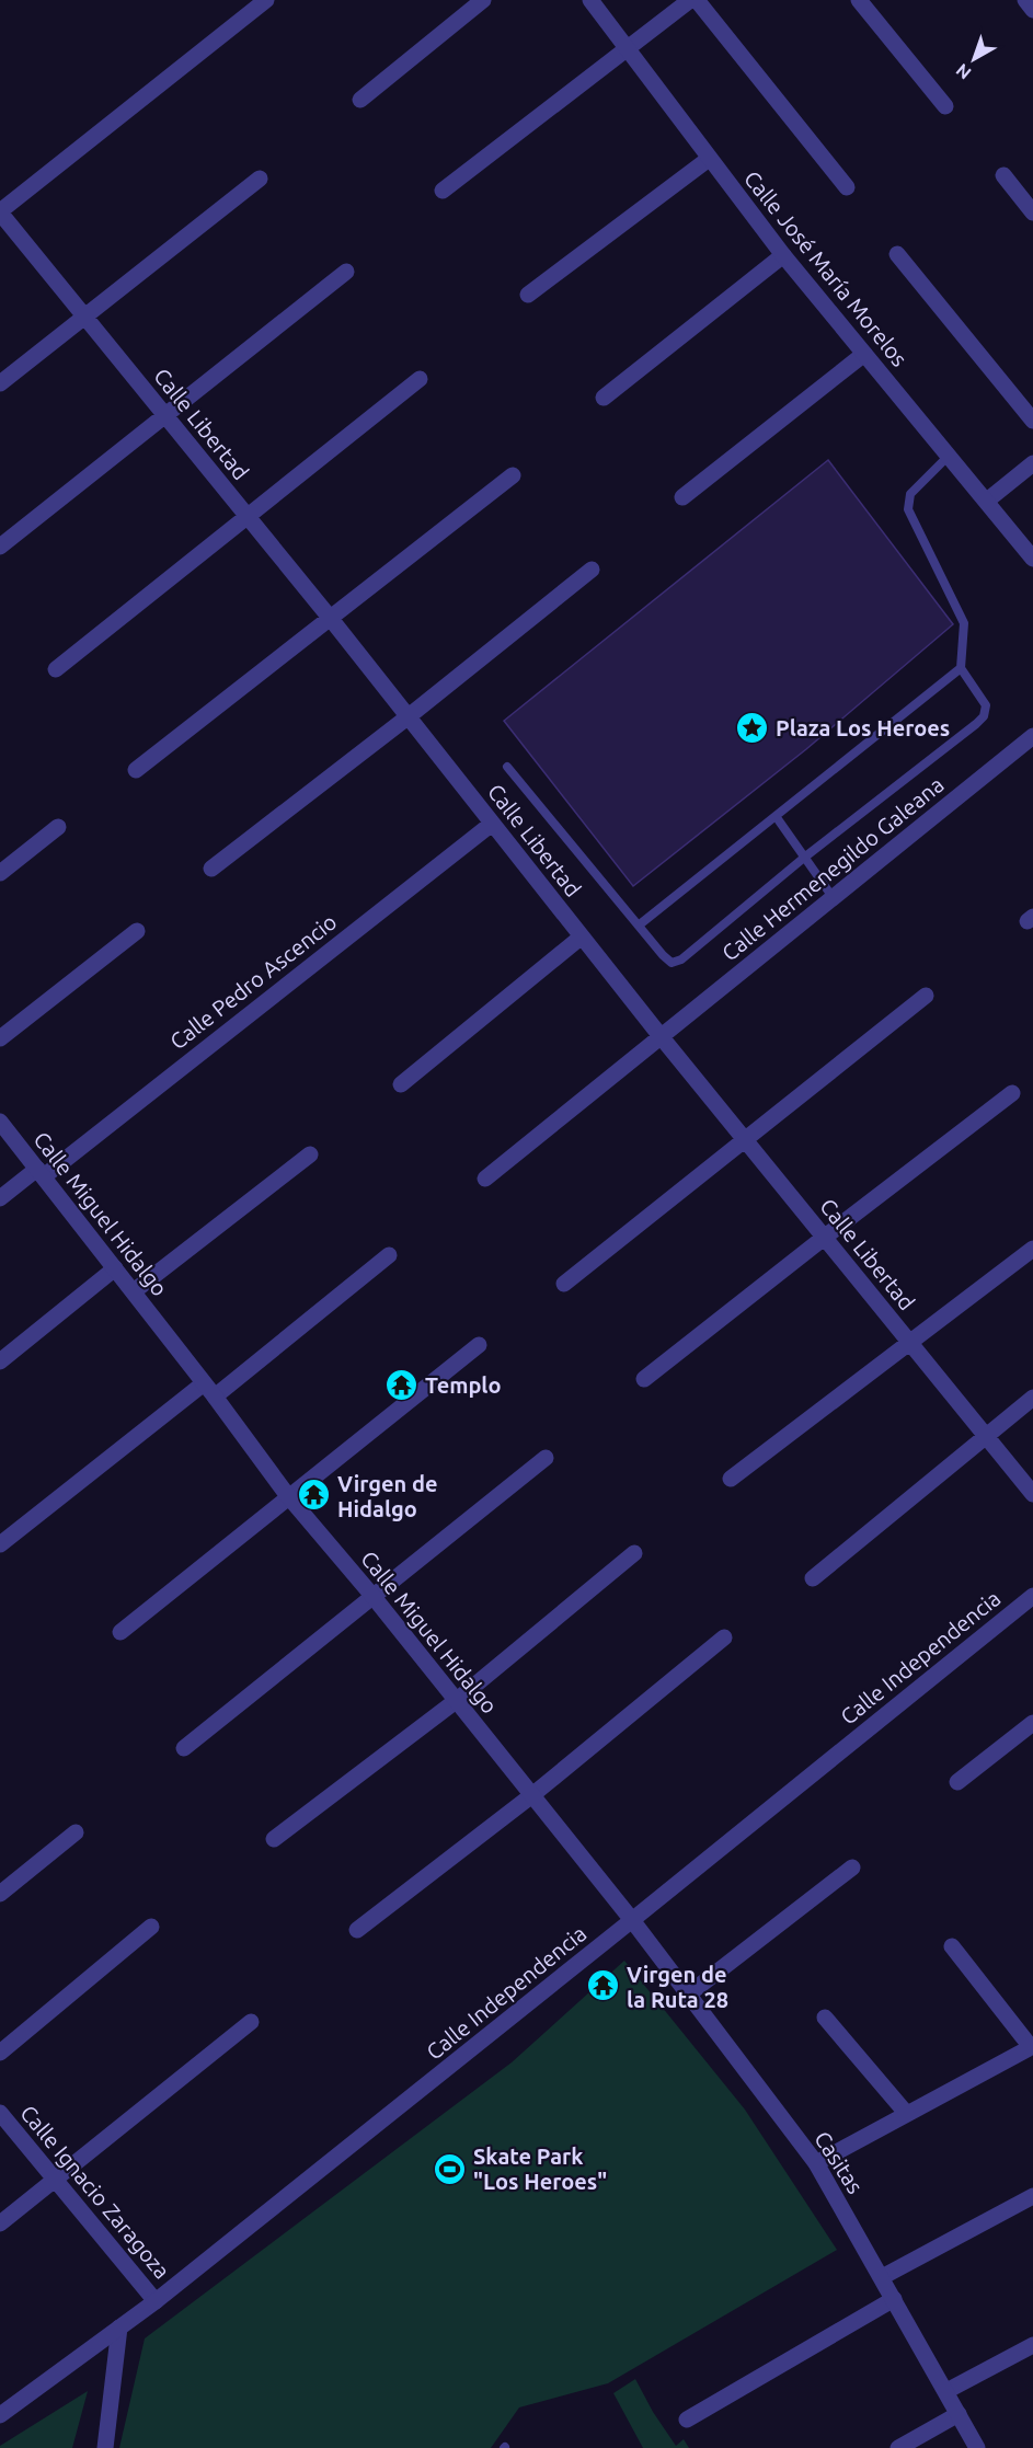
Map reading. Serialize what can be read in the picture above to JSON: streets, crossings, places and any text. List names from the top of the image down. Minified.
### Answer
{"streets":{"street":["Calle José María Morelos","Calle Libertad","Calle Hermenegildo Galeana","Calle Pedro Ascencio","Calle Miguel Hidalgo","Calle Independencia","Casitas","Calle Ignacio Zaragoza"]},"crossings":[["Calle Libertad","Calle Hermenegildo Galeana"],["Calle Libertad","Calle Pedro Ascencio"],["Calle Pedro Ascencio","Calle Miguel Hidalgo"],["Calle Miguel Hidalgo","Calle Independencia"],["Calle Miguel Hidalgo","Casitas"],["Calle Independencia","Casitas"],["Calle Independencia","Calle Ignacio Zaragoza"]],"places":{"place":["Plaza Los Heroes"],"temple":["Templo","Virgen de Hidalgo","Virgen de la Ruta 28"],"sports":["Skate Park \"Los Heroes\""]},"north":"bottom left"}
